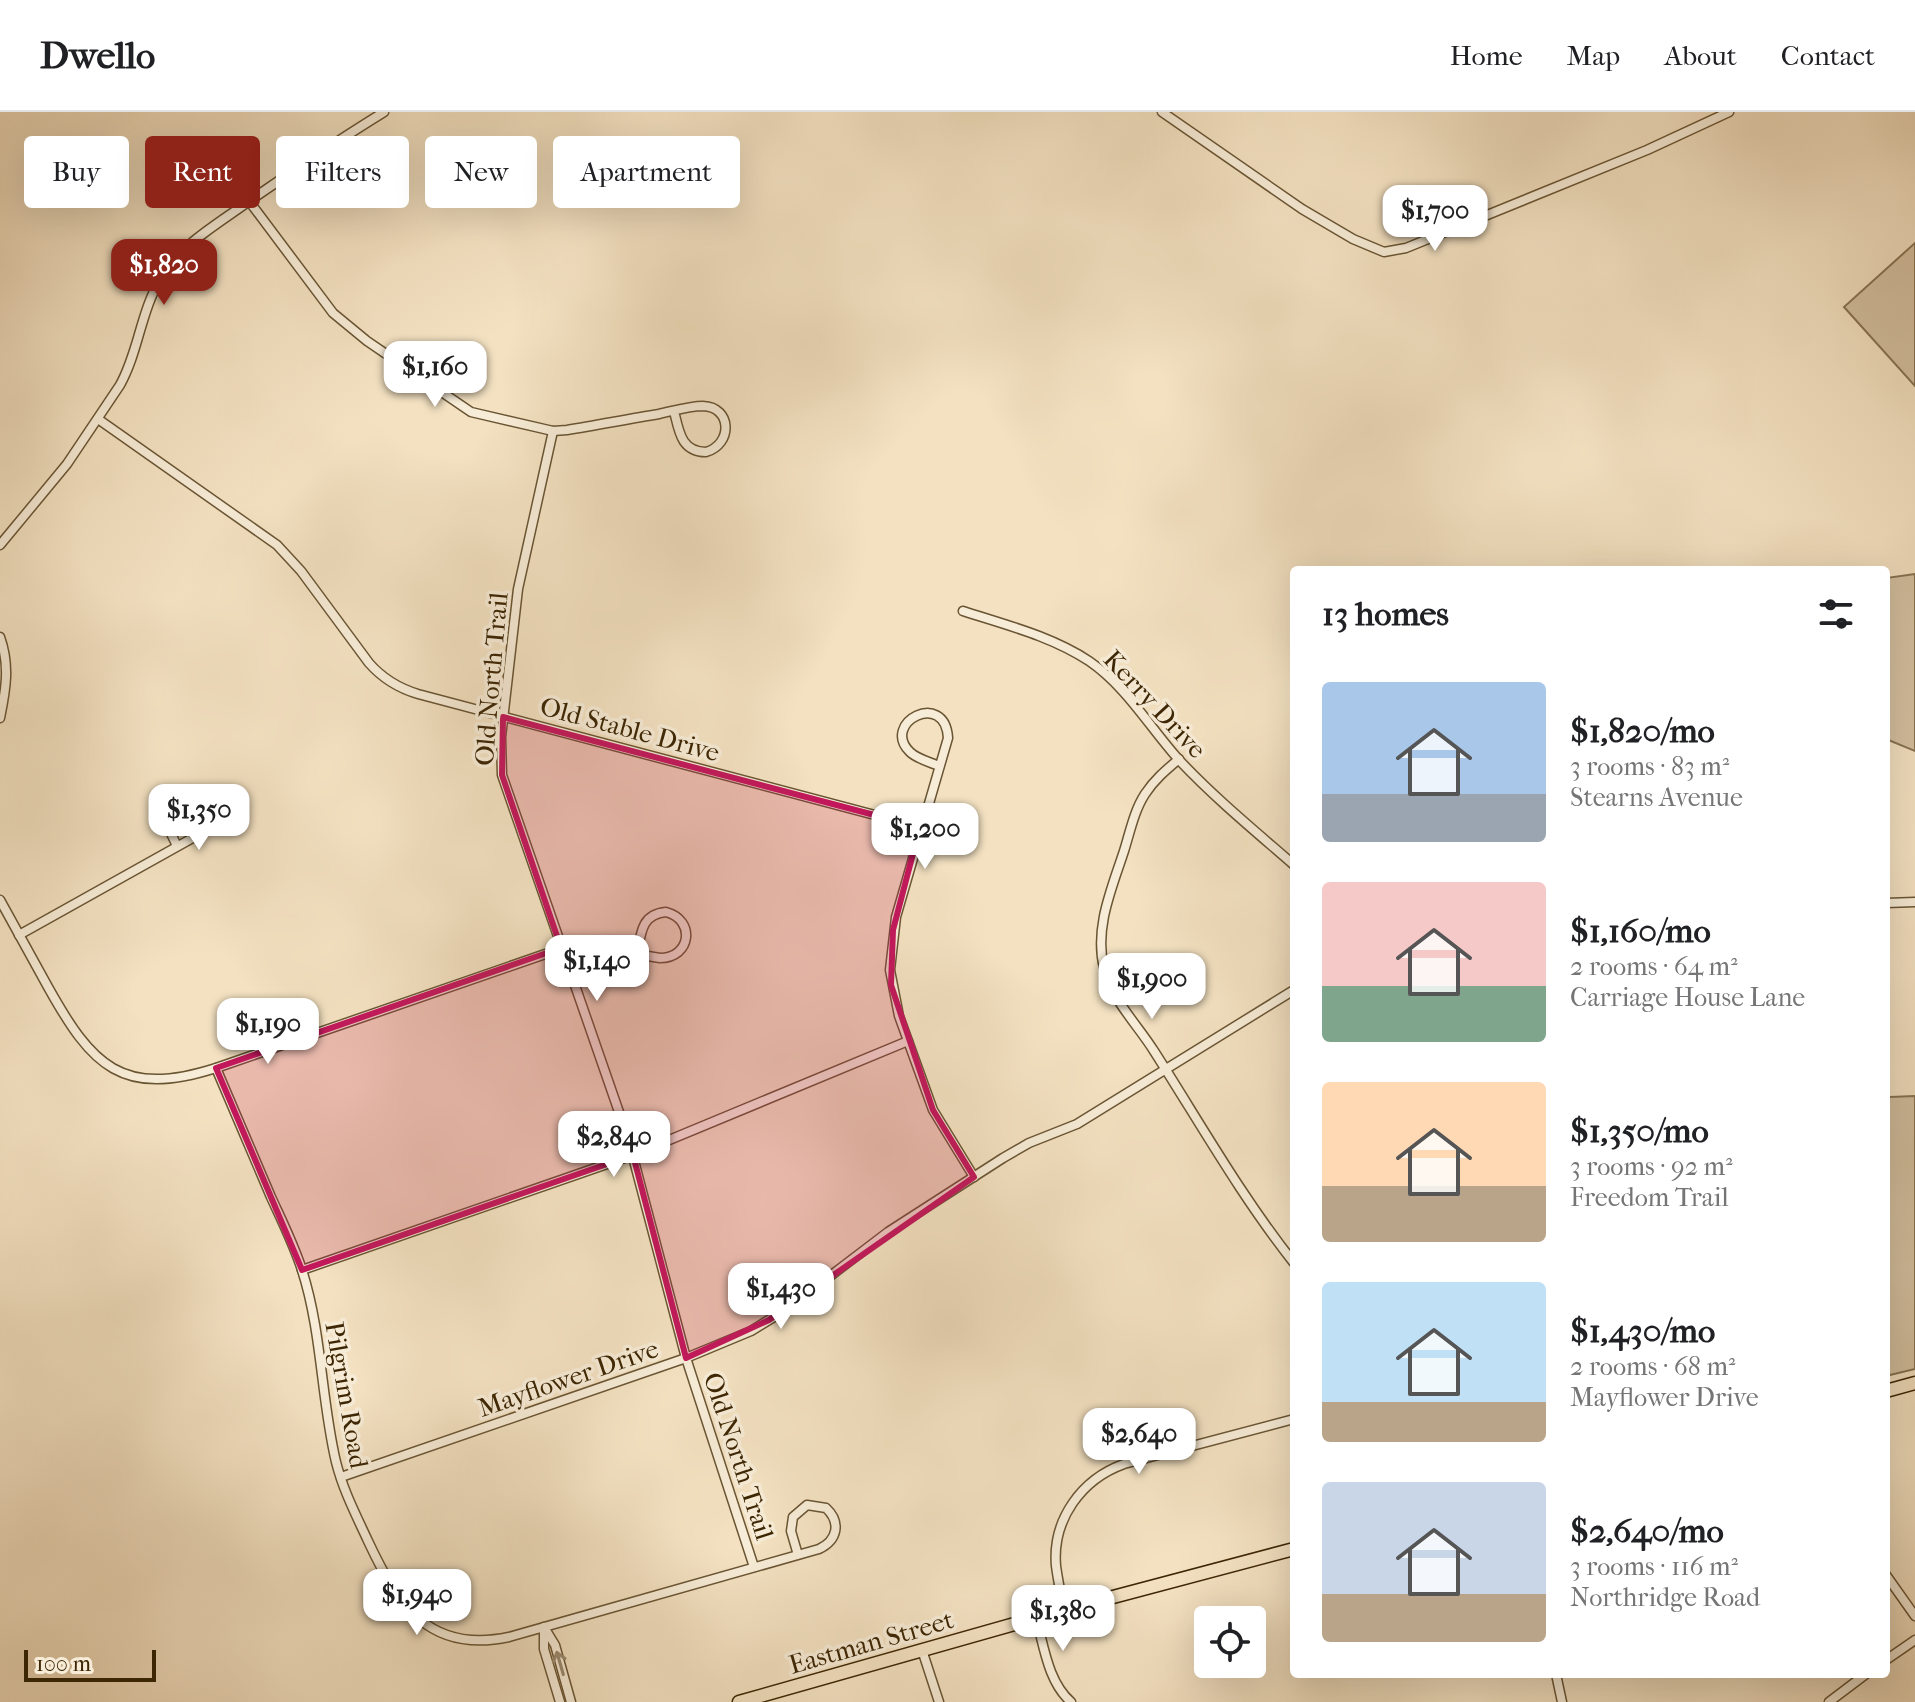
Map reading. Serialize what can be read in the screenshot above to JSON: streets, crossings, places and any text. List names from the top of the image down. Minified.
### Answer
{"streets":{"main road":["Eastman Street"],"street":["Old North Trail","Kerry Drive","Old Stable Drive","Mayflower Drive","Pilgrim Road"]},"crossings":[["Old North Trail","Old Stable Drive"],["Old North Trail","Mayflower Drive"],["Old North Trail","Pilgrim Road"],["Mayflower Drive","Pilgrim Road"]],"scale_bar":"100 m","page":{"header":"Dwello","nav":["Home","Map","About","Contact"],"chip":["Buy","Rent","Filters","New","Apartment"],"price":["$1,700","$1,820","$1,160","$1,350","$1,200","$1,140","$1,900","$1,190","$2,840","$1,430","$2,640","$1,940","$1,380"],"heading":"13 homes","list":[{"name":"$1,820/mo","note":"3 rooms · 83 m² · Stearns Avenue"},{"name":"$1,160/mo","note":"2 rooms · 64 m² · Carriage House Lane"},{"name":"$1,350/mo","note":"3 rooms · 92 m² · Freedom Trail"},{"name":"$1,430/mo","note":"2 rooms · 68 m² · Mayflower Drive"},{"name":"$2,640/mo","note":"3 rooms · 116 m² · Northridge Road"}],"scale":"100 m"}}
